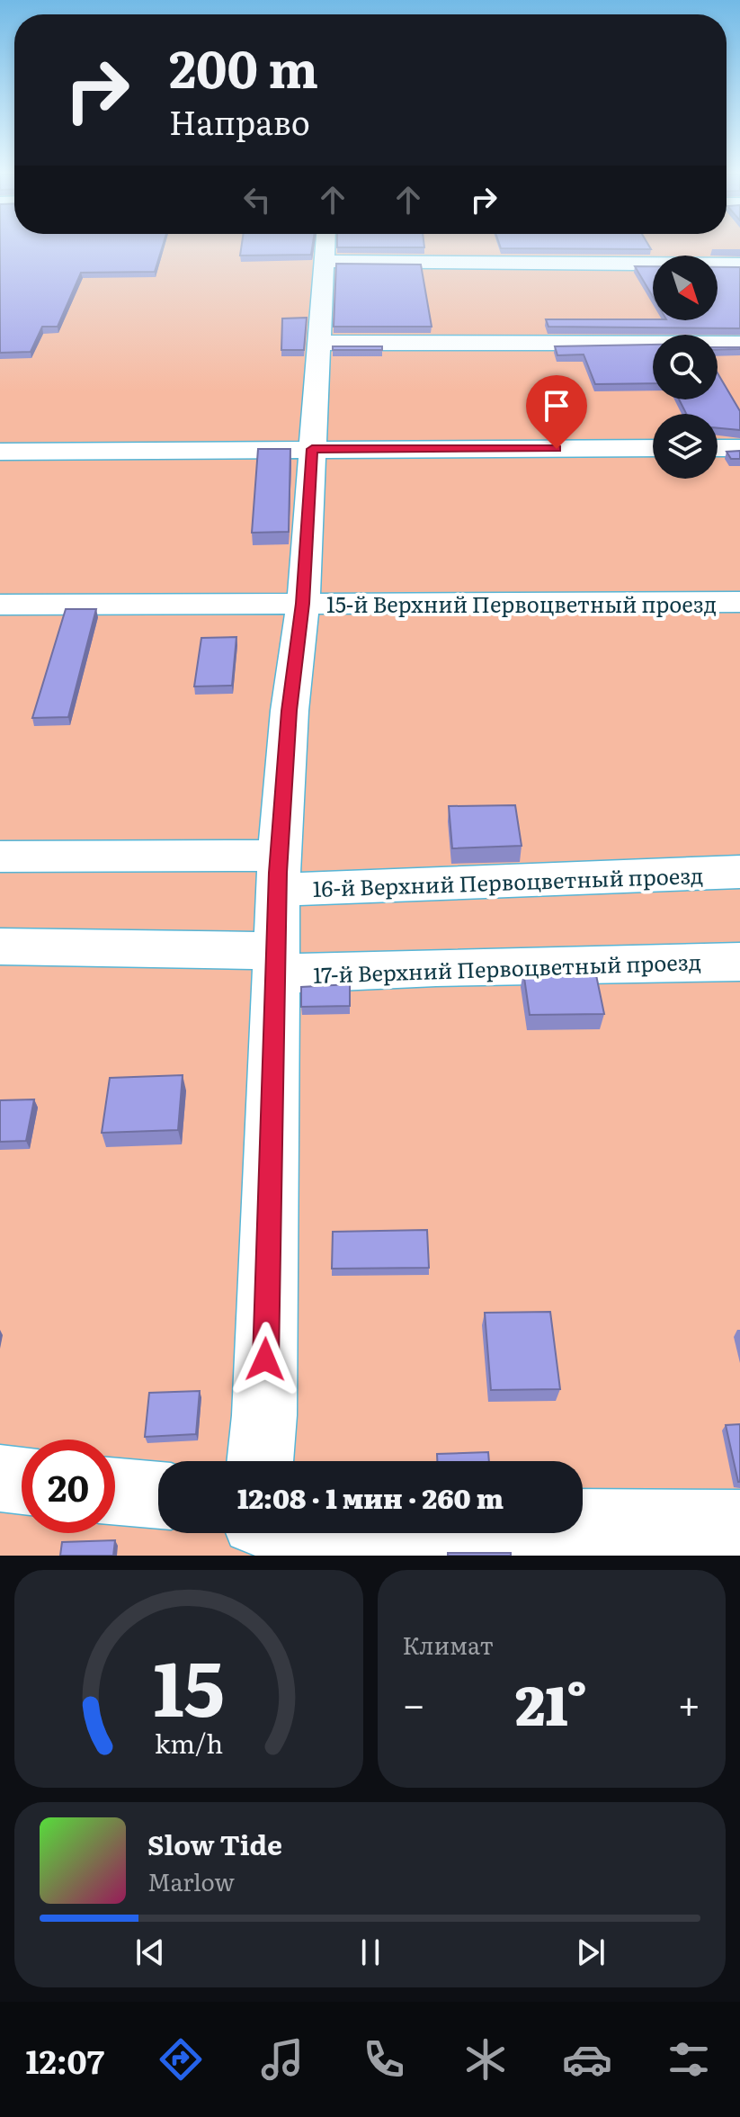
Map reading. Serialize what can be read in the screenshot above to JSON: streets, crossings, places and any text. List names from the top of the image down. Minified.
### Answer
{"streets":{"lane":["15-й Верхний Первоцветный проезд","16-й Верхний Первоцветный проезд","17-й Верхний Первоцветный проезд"]},"north":"bottom right","page":{"turn":["200 m","Направо"],"limit":"20","trip":"12:08 · 1 мин · 260 m","tile":"Климат","heat":["−","21°","+"],"song":["Slow Tide","Marlow"],"tabs":"12:07","gauge":["15","km/h"]}}
